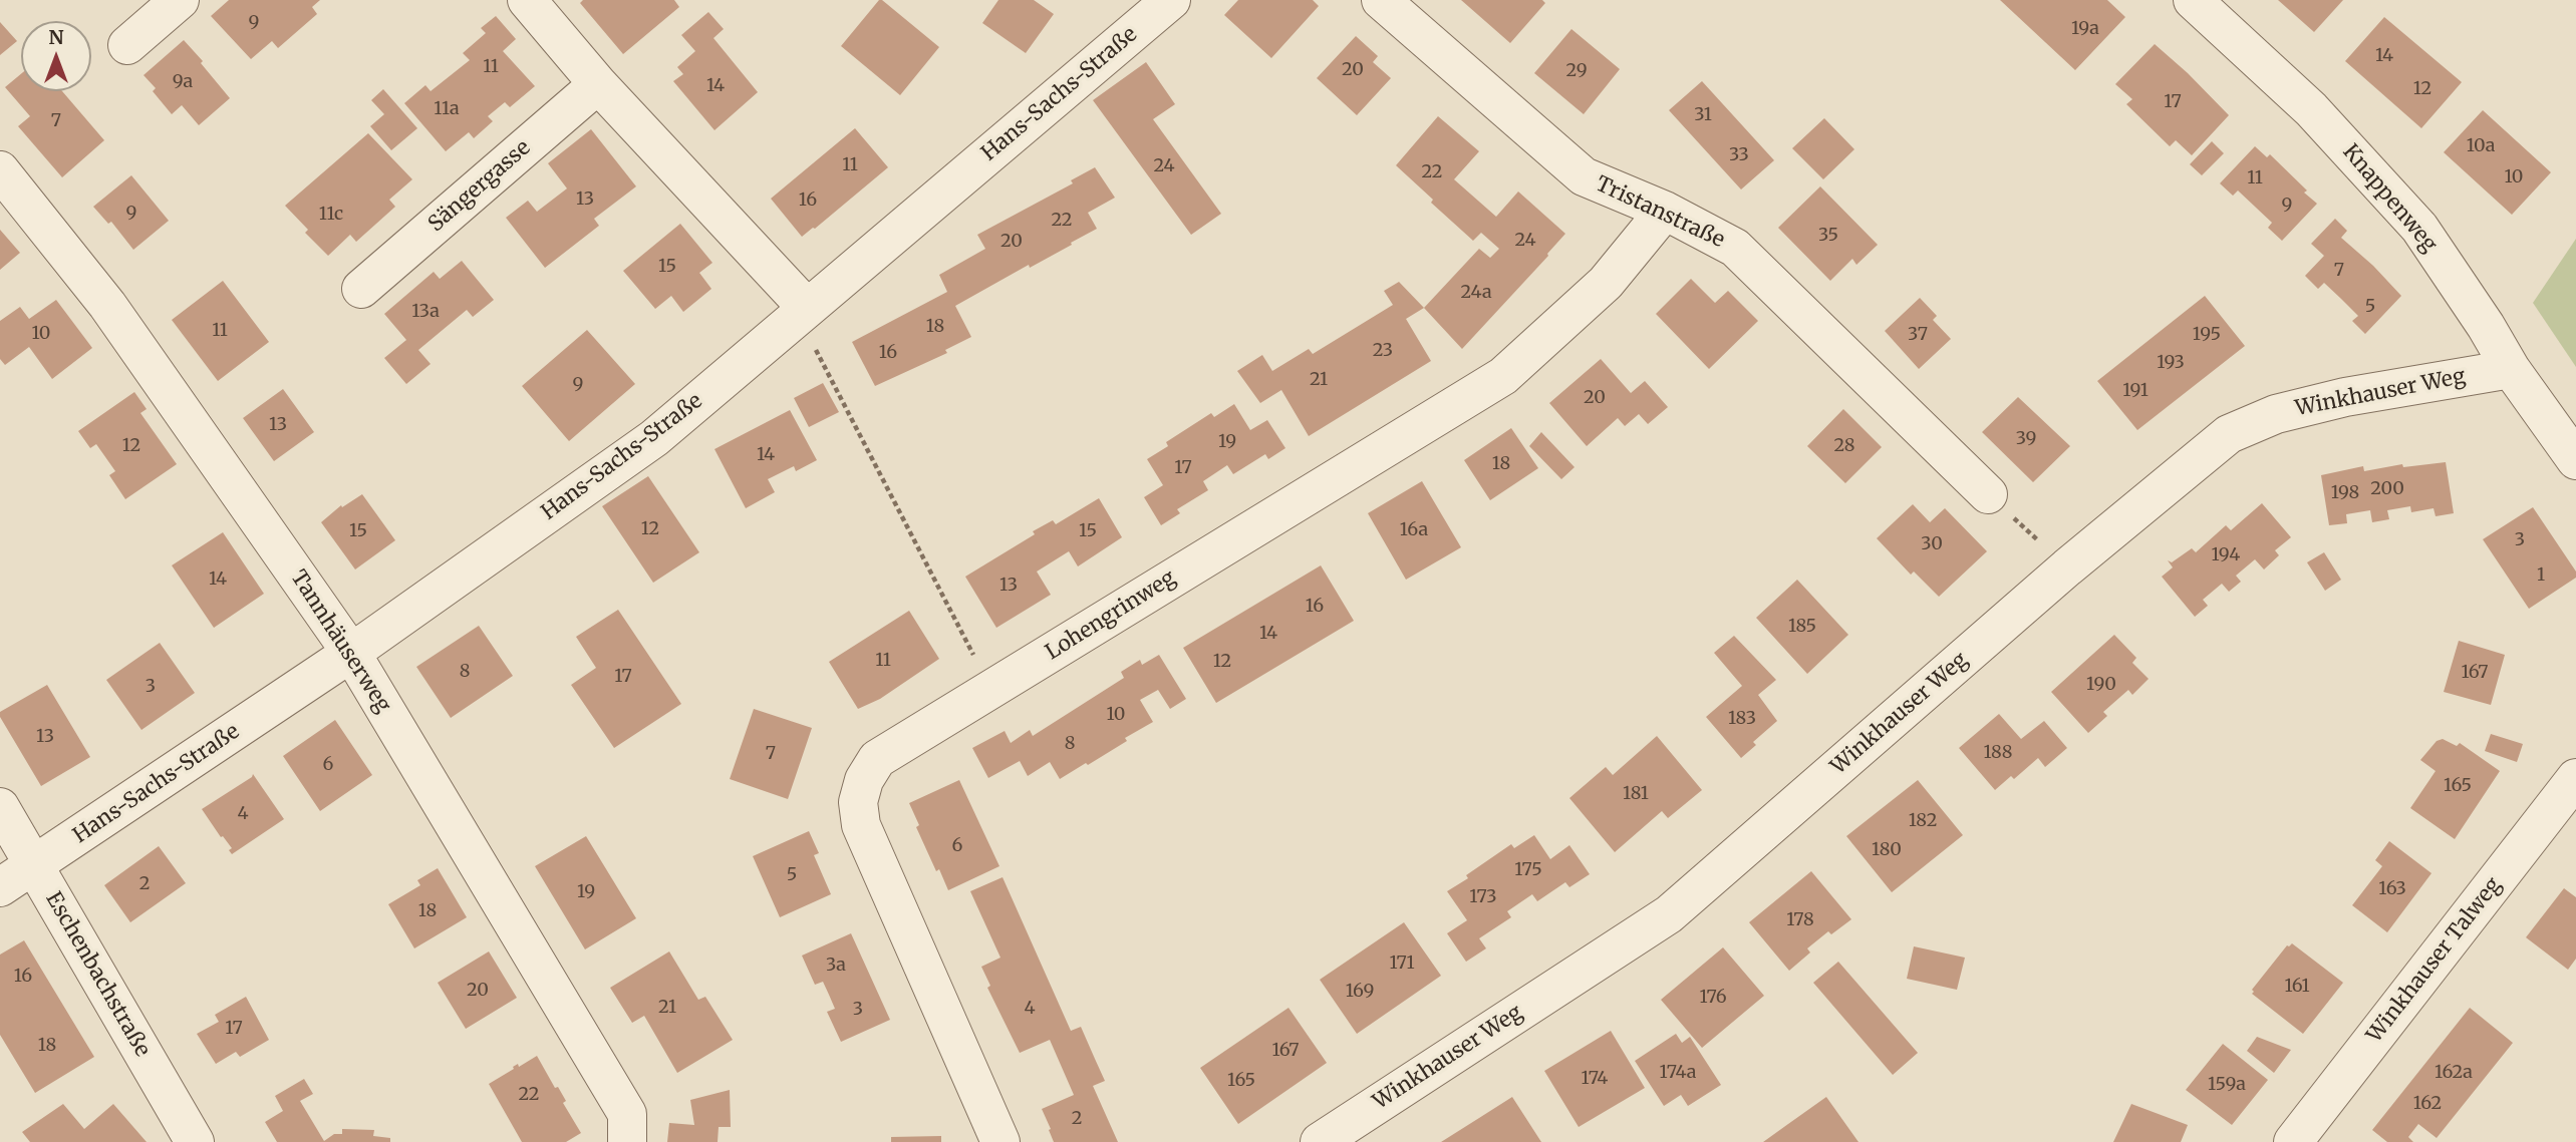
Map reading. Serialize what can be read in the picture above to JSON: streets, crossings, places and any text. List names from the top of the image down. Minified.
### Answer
{"streets":{"street":["Hans-Sachs-Straße","Sängergasse","Knappenweg","Tristanstraße","Winkhauser Weg","Lohengrinweg","Tannhäuserweg","Winkhauser Talweg","Eschenbachstraße"]},"crossings":[["Hans-Sachs-Straße","Tannhäuserweg"],["Hans-Sachs-Straße","Eschenbachstraße"],["Knappenweg","Winkhauser Weg"],["Tristanstraße","Lohengrinweg"]],"house_numbers":["9","19a","14","11","20","29","9a","14","12","17","11a","31","7","10a","33","11","24","22","10","11","13","16","9","9","11c","22","35","24","20","15","7","24a","5","13a","18","11","10","37","195","23","16","193","21","9","191","20","13","39","19","12","28","14","18","17","200","198","12","16a","15","15","3","30","194","1","14","13","16","185","14","11","12","8","167","17","190","3","10","183","13","8","188","7","6","165","181","4","182","6","180","175","5","2","163","19","173","18","178","171","3a","16","161","20","169","176","21","4","3","17","18","167","174a","162a","174","165","159a","22","162","2"],"north":"top"}
